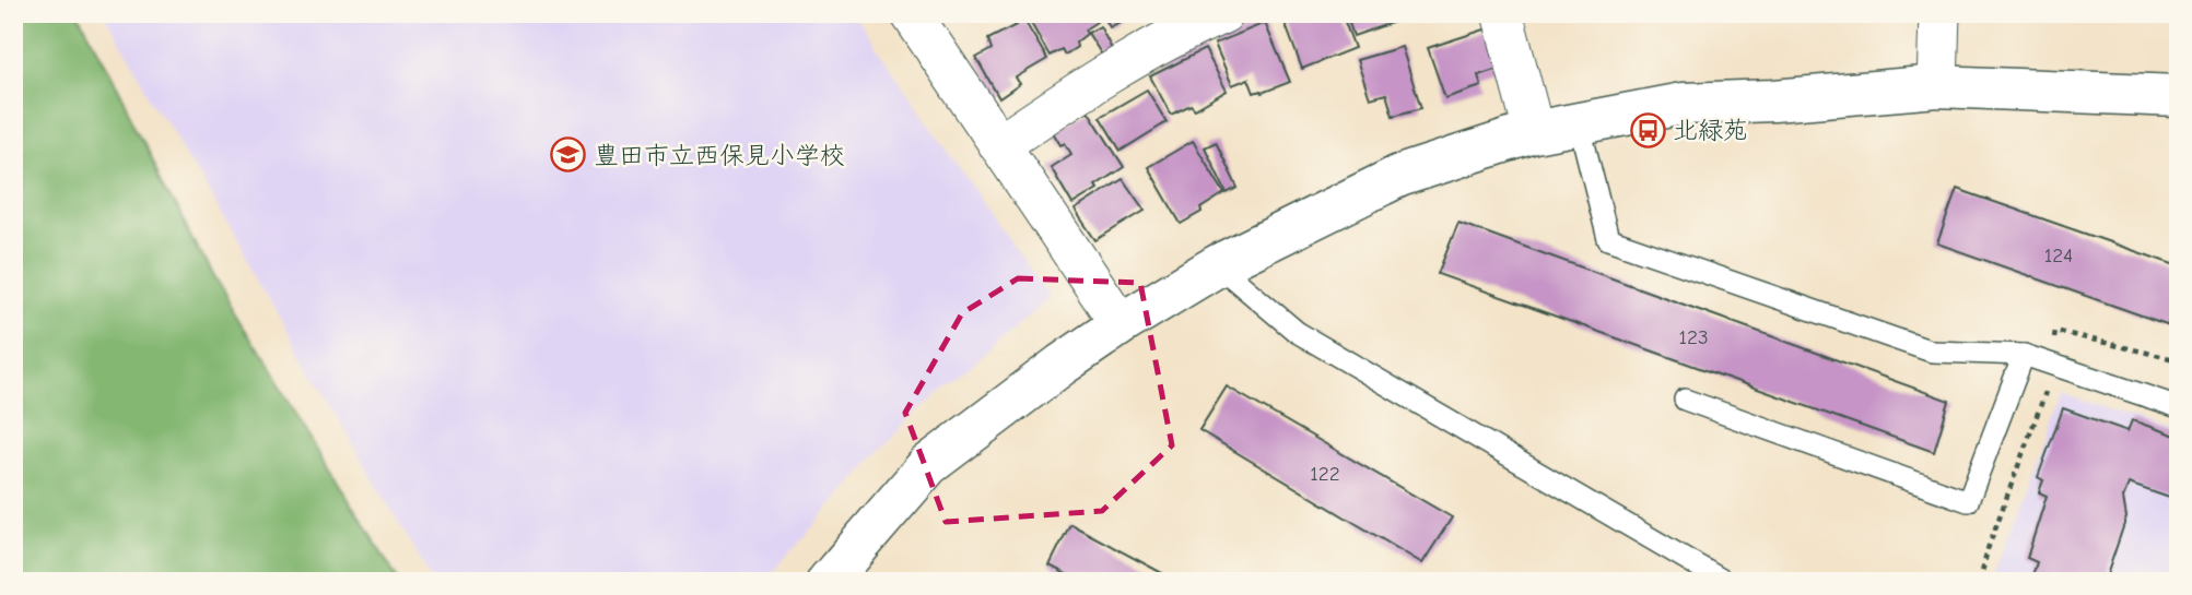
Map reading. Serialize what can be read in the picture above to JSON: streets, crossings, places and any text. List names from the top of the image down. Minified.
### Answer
{"places":{"bus stop":["北緑苑"],"school or university":["豊田市立西保見小学校"]},"house_numbers":["124","123","122"]}
